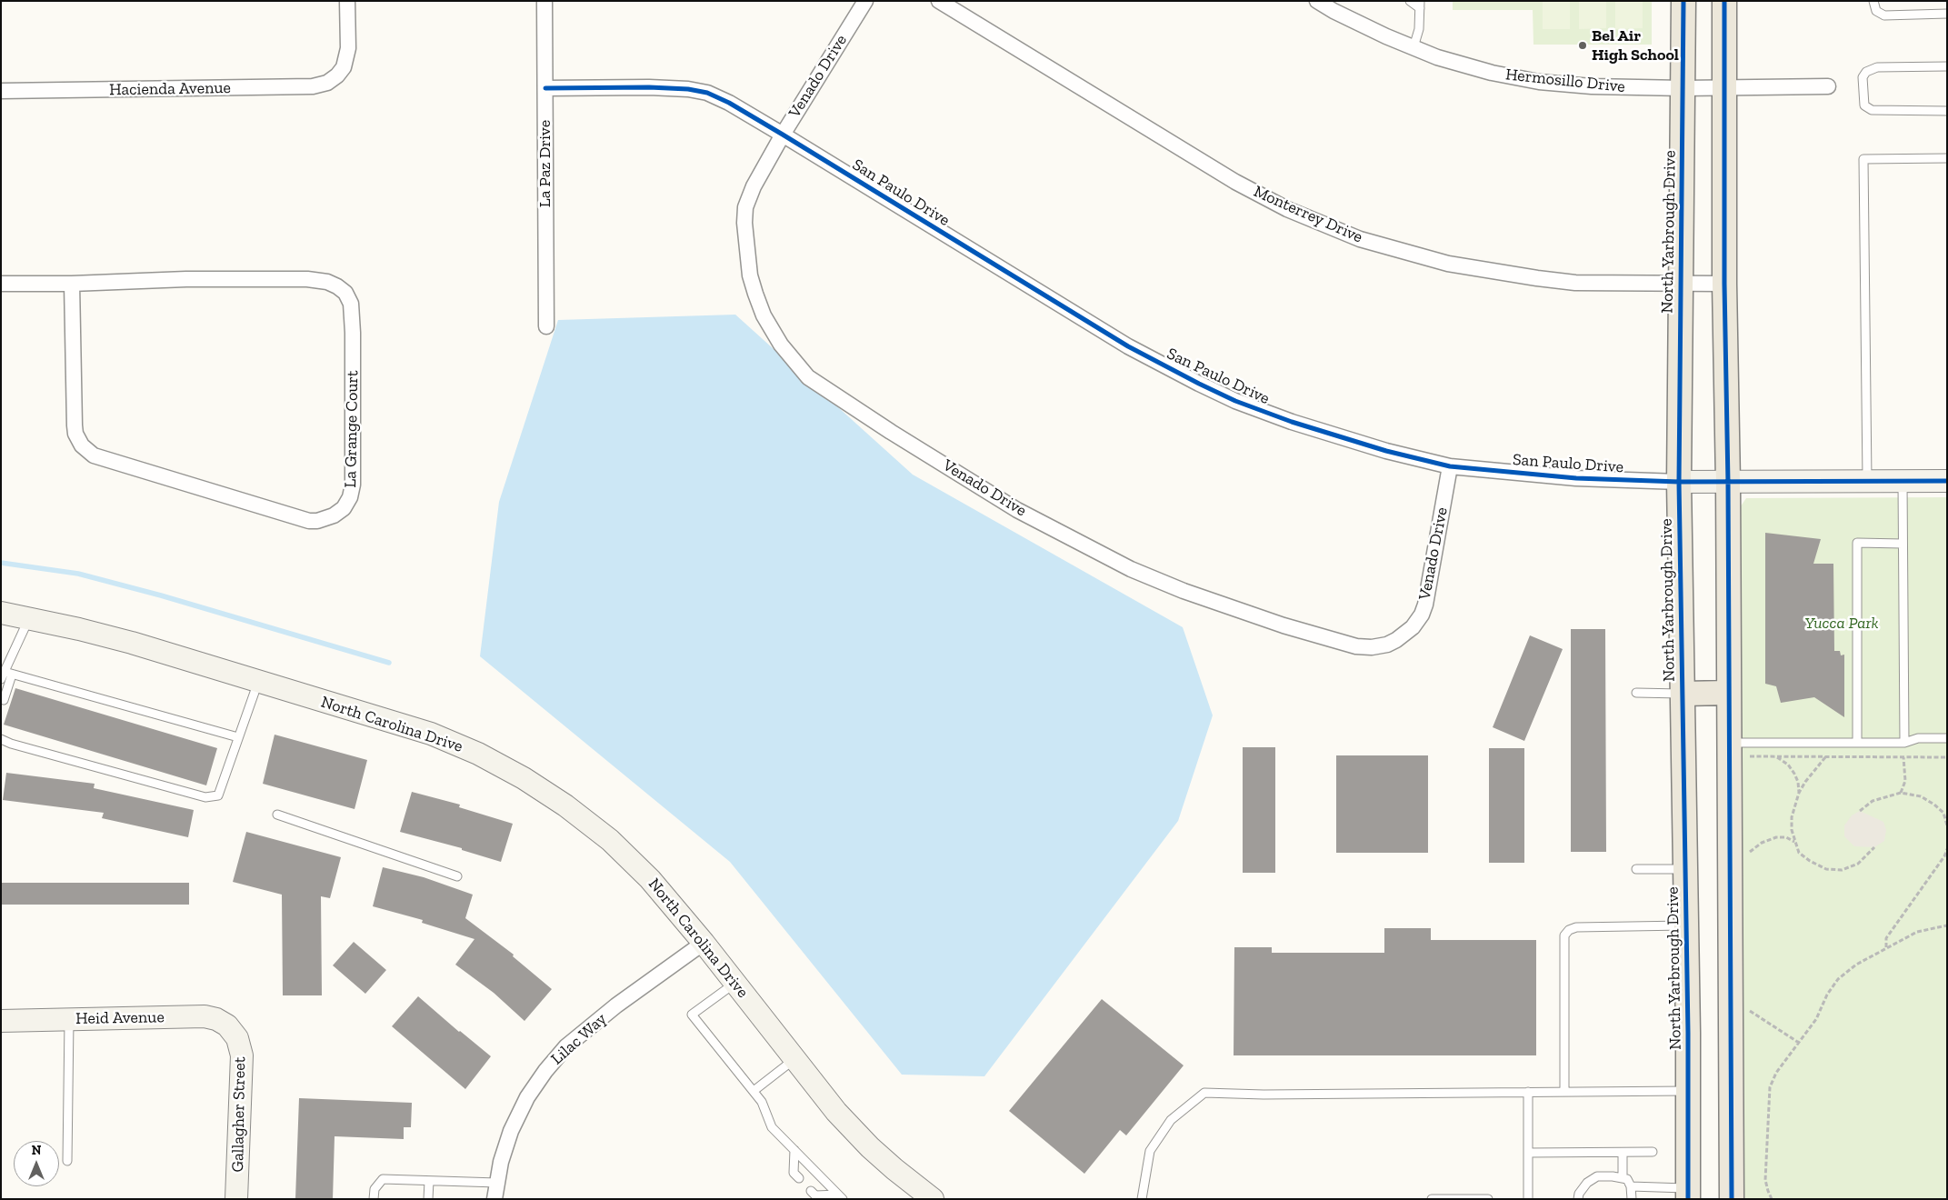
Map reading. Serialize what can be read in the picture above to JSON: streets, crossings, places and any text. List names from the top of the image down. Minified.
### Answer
{"streets":{"main road":["San Paulo Drive","North Yarbrough Drive","North Carolina Drive","Heid Avenue","Gallagher Street"],"street":["Venado Drive","Hermosillo Drive","Hacienda Avenue","La Paz Drive","Monterrey Drive","La Grange Court","Lilac Way"]},"crossings":[["Venado Drive","San Paulo Drive"],["Hermosillo Drive","North Yarbrough Drive"],["La Paz Drive","San Paulo Drive"],["San Paulo Drive","North Yarbrough Drive"],["Monterrey Drive","North Yarbrough Drive"],["North Carolina Drive","Lilac Way"],["Heid Avenue","Gallagher Street"]],"parks":["Yucca Park"],"places":["Bel Air High School"],"north":"top"}
